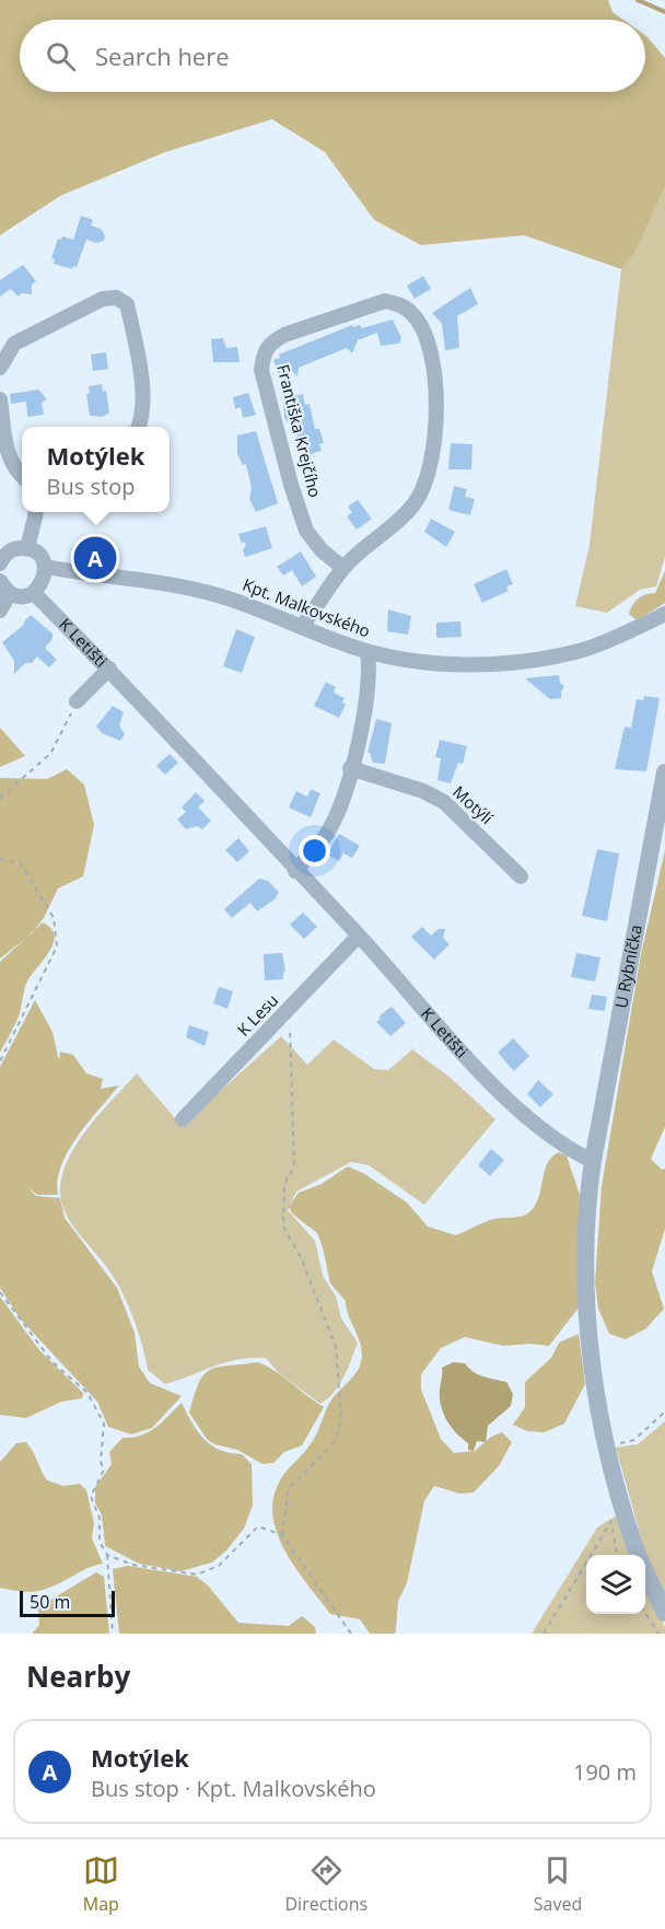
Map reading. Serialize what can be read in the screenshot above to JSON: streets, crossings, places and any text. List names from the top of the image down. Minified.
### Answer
{"streets":{"street":["Františka Krejčího","Kpt. Malkovského","K Letišti","Motýlí","U Rybníčka","K Lesu"]},"crossings":[["Františka Krejčího","Kpt. Malkovského"],["K Letišti","U Rybníčka"],["K Letišti","K Lesu"]],"scale_bar":"50 m","page":{"search":"Search here","popup":["Motýlek","Bus stop"],"pins":"A","scale":"50 m","heading":"Nearby","list":[{"mark":"A","name":"Motýlek","note":"Bus stop · Kpt. Malkovského","value":"190 m"}],"nav":["Map","Directions","Saved"]}}
